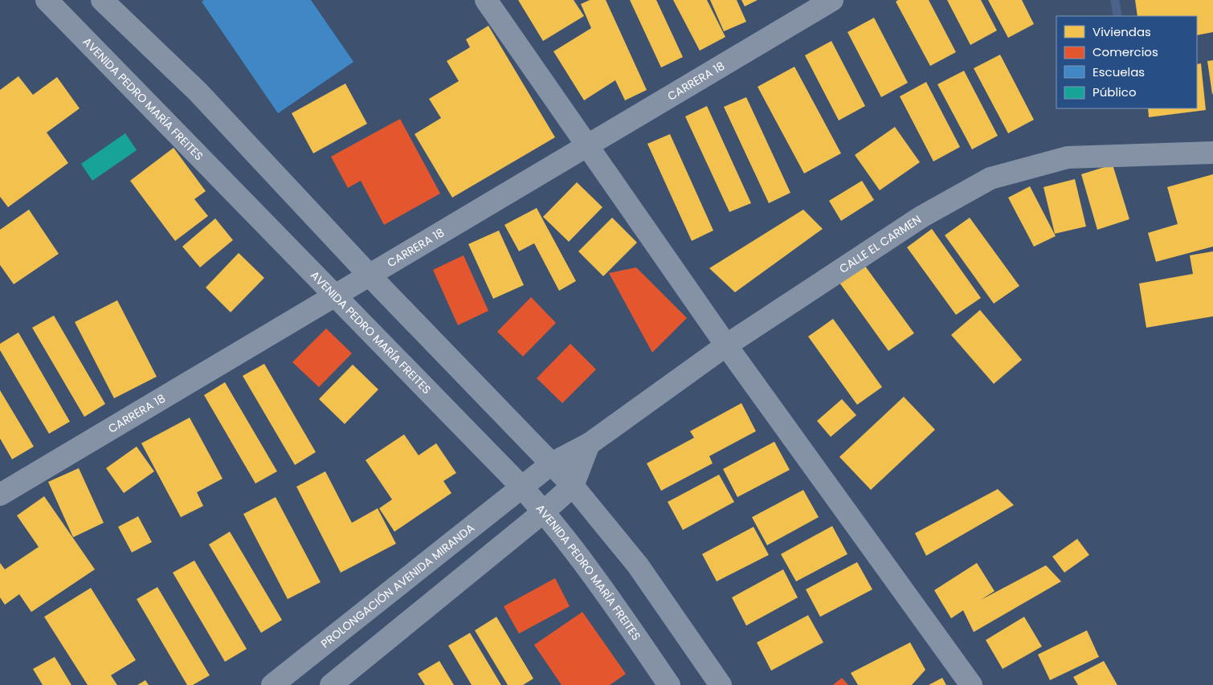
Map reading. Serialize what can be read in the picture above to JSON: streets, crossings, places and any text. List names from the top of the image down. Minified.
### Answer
{"streets":{"street":["CARRERA 18","AVENIDA PEDRO MARÍA FREITES","CALLE EL CARMEN","PROLONGACIÓN AVENIDA MIRANDA"]},"crossings":[["CARRERA 18","AVENIDA PEDRO MARÍA FREITES"],["AVENIDA PEDRO MARÍA FREITES","PROLONGACIÓN AVENIDA MIRANDA"],["CALLE EL CARMEN","PROLONGACIÓN AVENIDA MIRANDA"]],"legend":["Viviendas","Comercios","Escuelas","Público"]}
